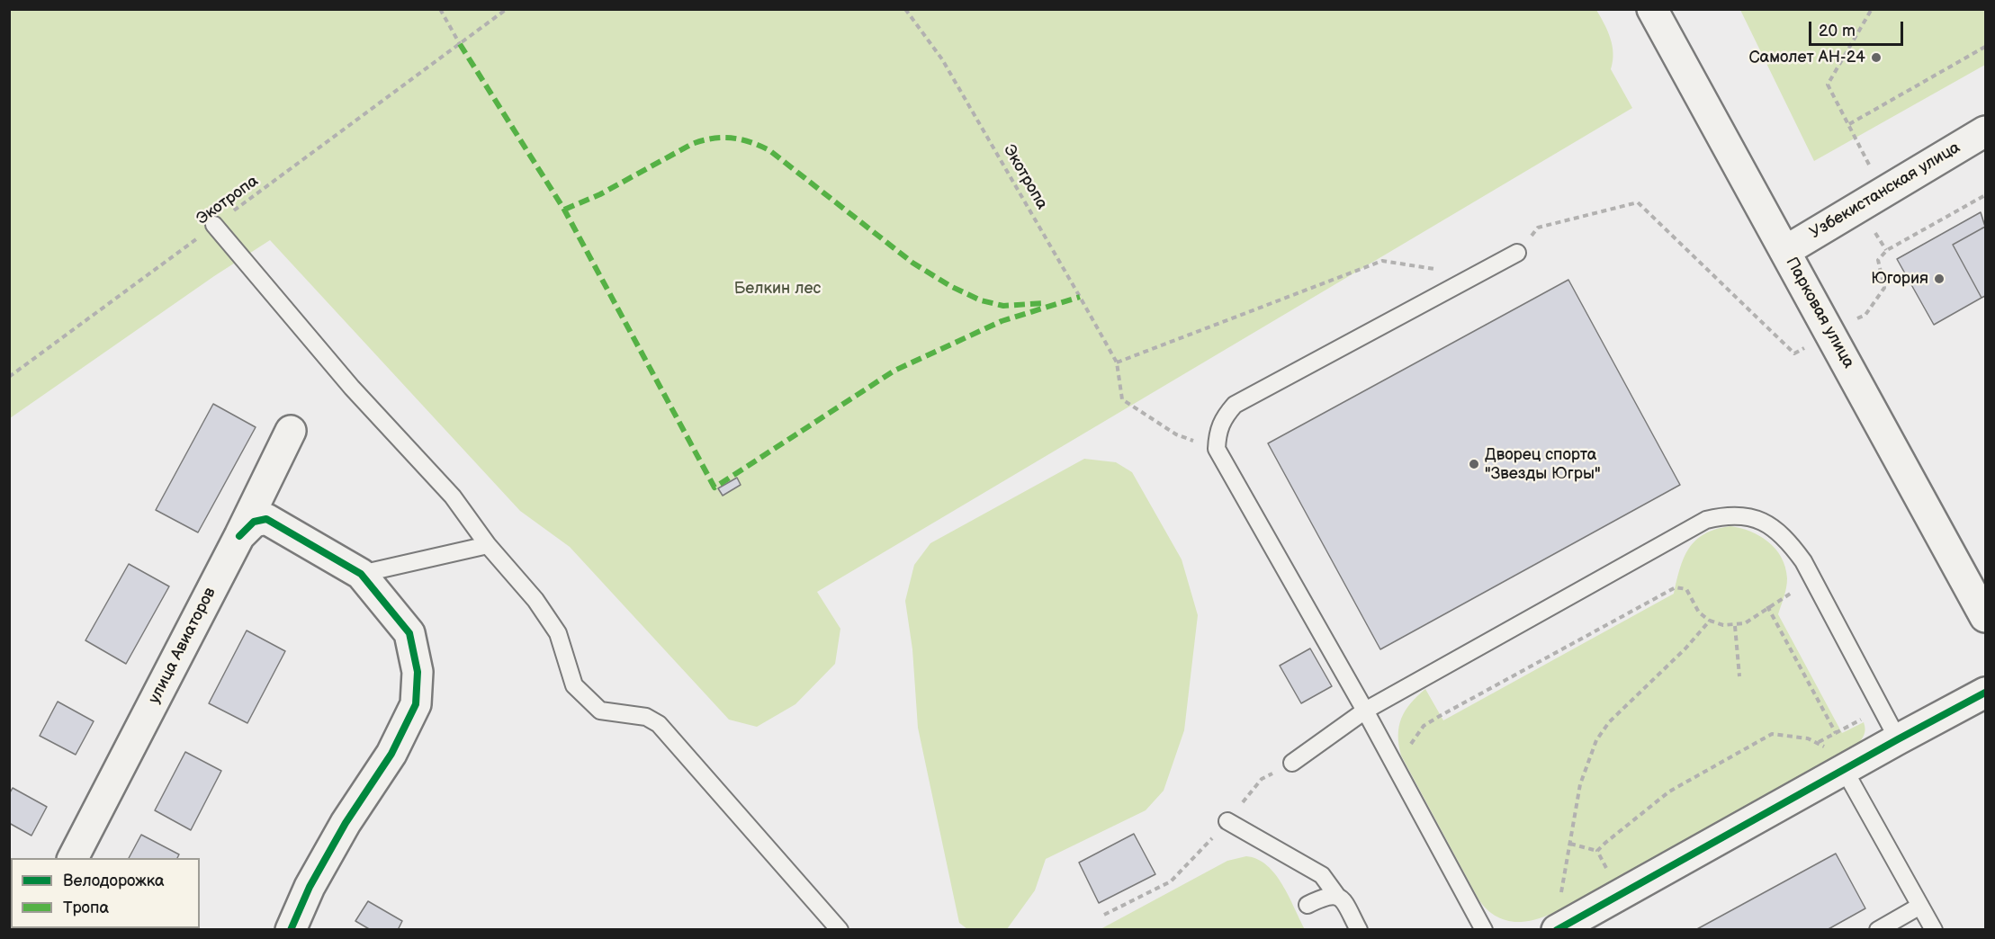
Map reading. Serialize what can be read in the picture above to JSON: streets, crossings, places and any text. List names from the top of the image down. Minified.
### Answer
{"streets":{"street":["Узбекистанская улица","Парковая улица","улица Авиаторов"],"path":["Экотропа"]},"crossings":[["Узбекистанская улица","Парковая улица"]],"parks":["Белкин лес"],"places":["Самолет АН-24","Югория","Дворец спорта \"Звезды Югры\""],"legend":["Велодорожка","Тропа"],"scale_bar":"20 m"}
